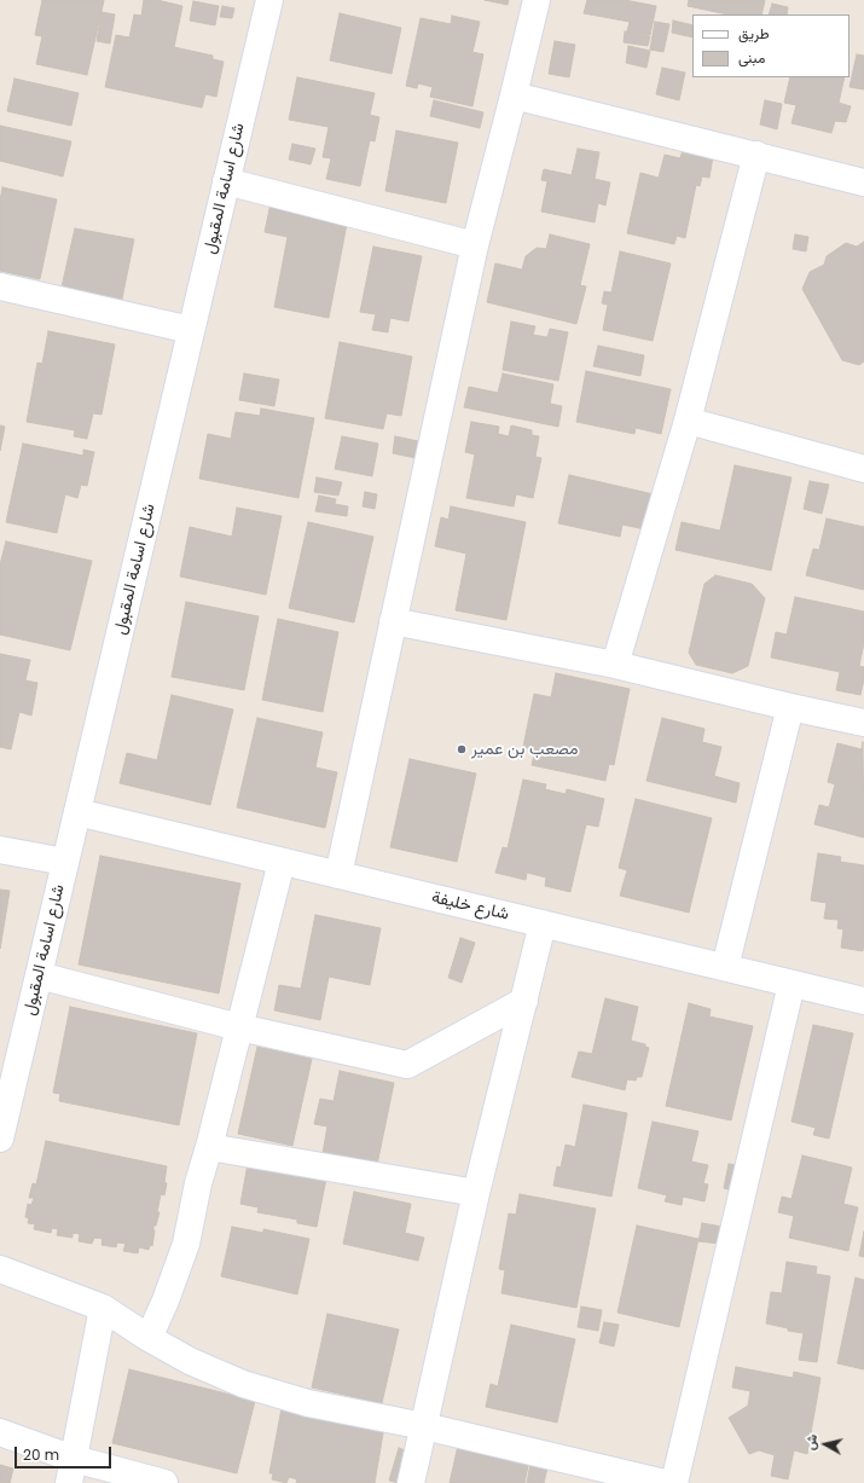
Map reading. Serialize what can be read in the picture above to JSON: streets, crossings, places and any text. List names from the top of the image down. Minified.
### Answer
{"streets":{"street":["شارع اسامة المقبول","شارع خليفة"]},"crossings":[["شارع اسامة المقبول","شارع خليفة"]],"places":["مصعب بن عمير"],"legend":["طريق","مبنى"],"scale_bar":"20 m","north":"left"}
